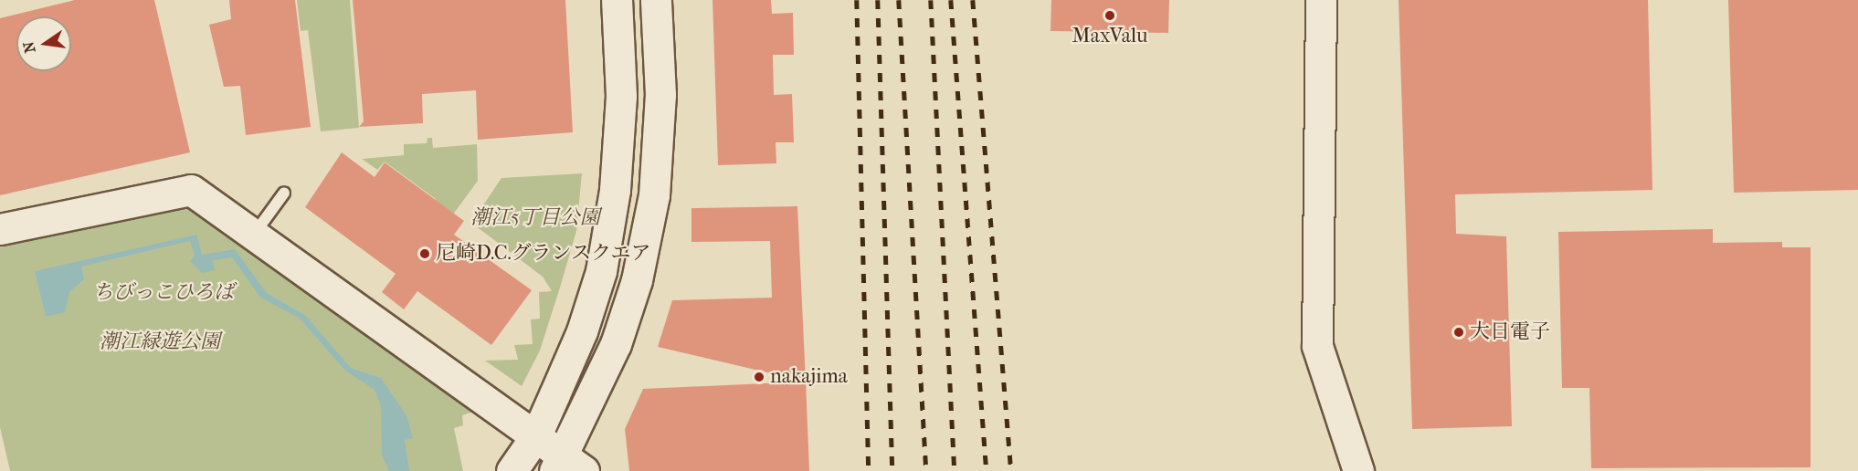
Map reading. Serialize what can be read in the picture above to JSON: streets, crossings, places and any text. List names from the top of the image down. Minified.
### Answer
{"parks":["潮江5丁目公園","ちびっこひろば","潮江緑遊公園"],"places":["MaxValu","尼崎D.C.グランスクエア","大日電子","nakajima"],"north":"left"}
